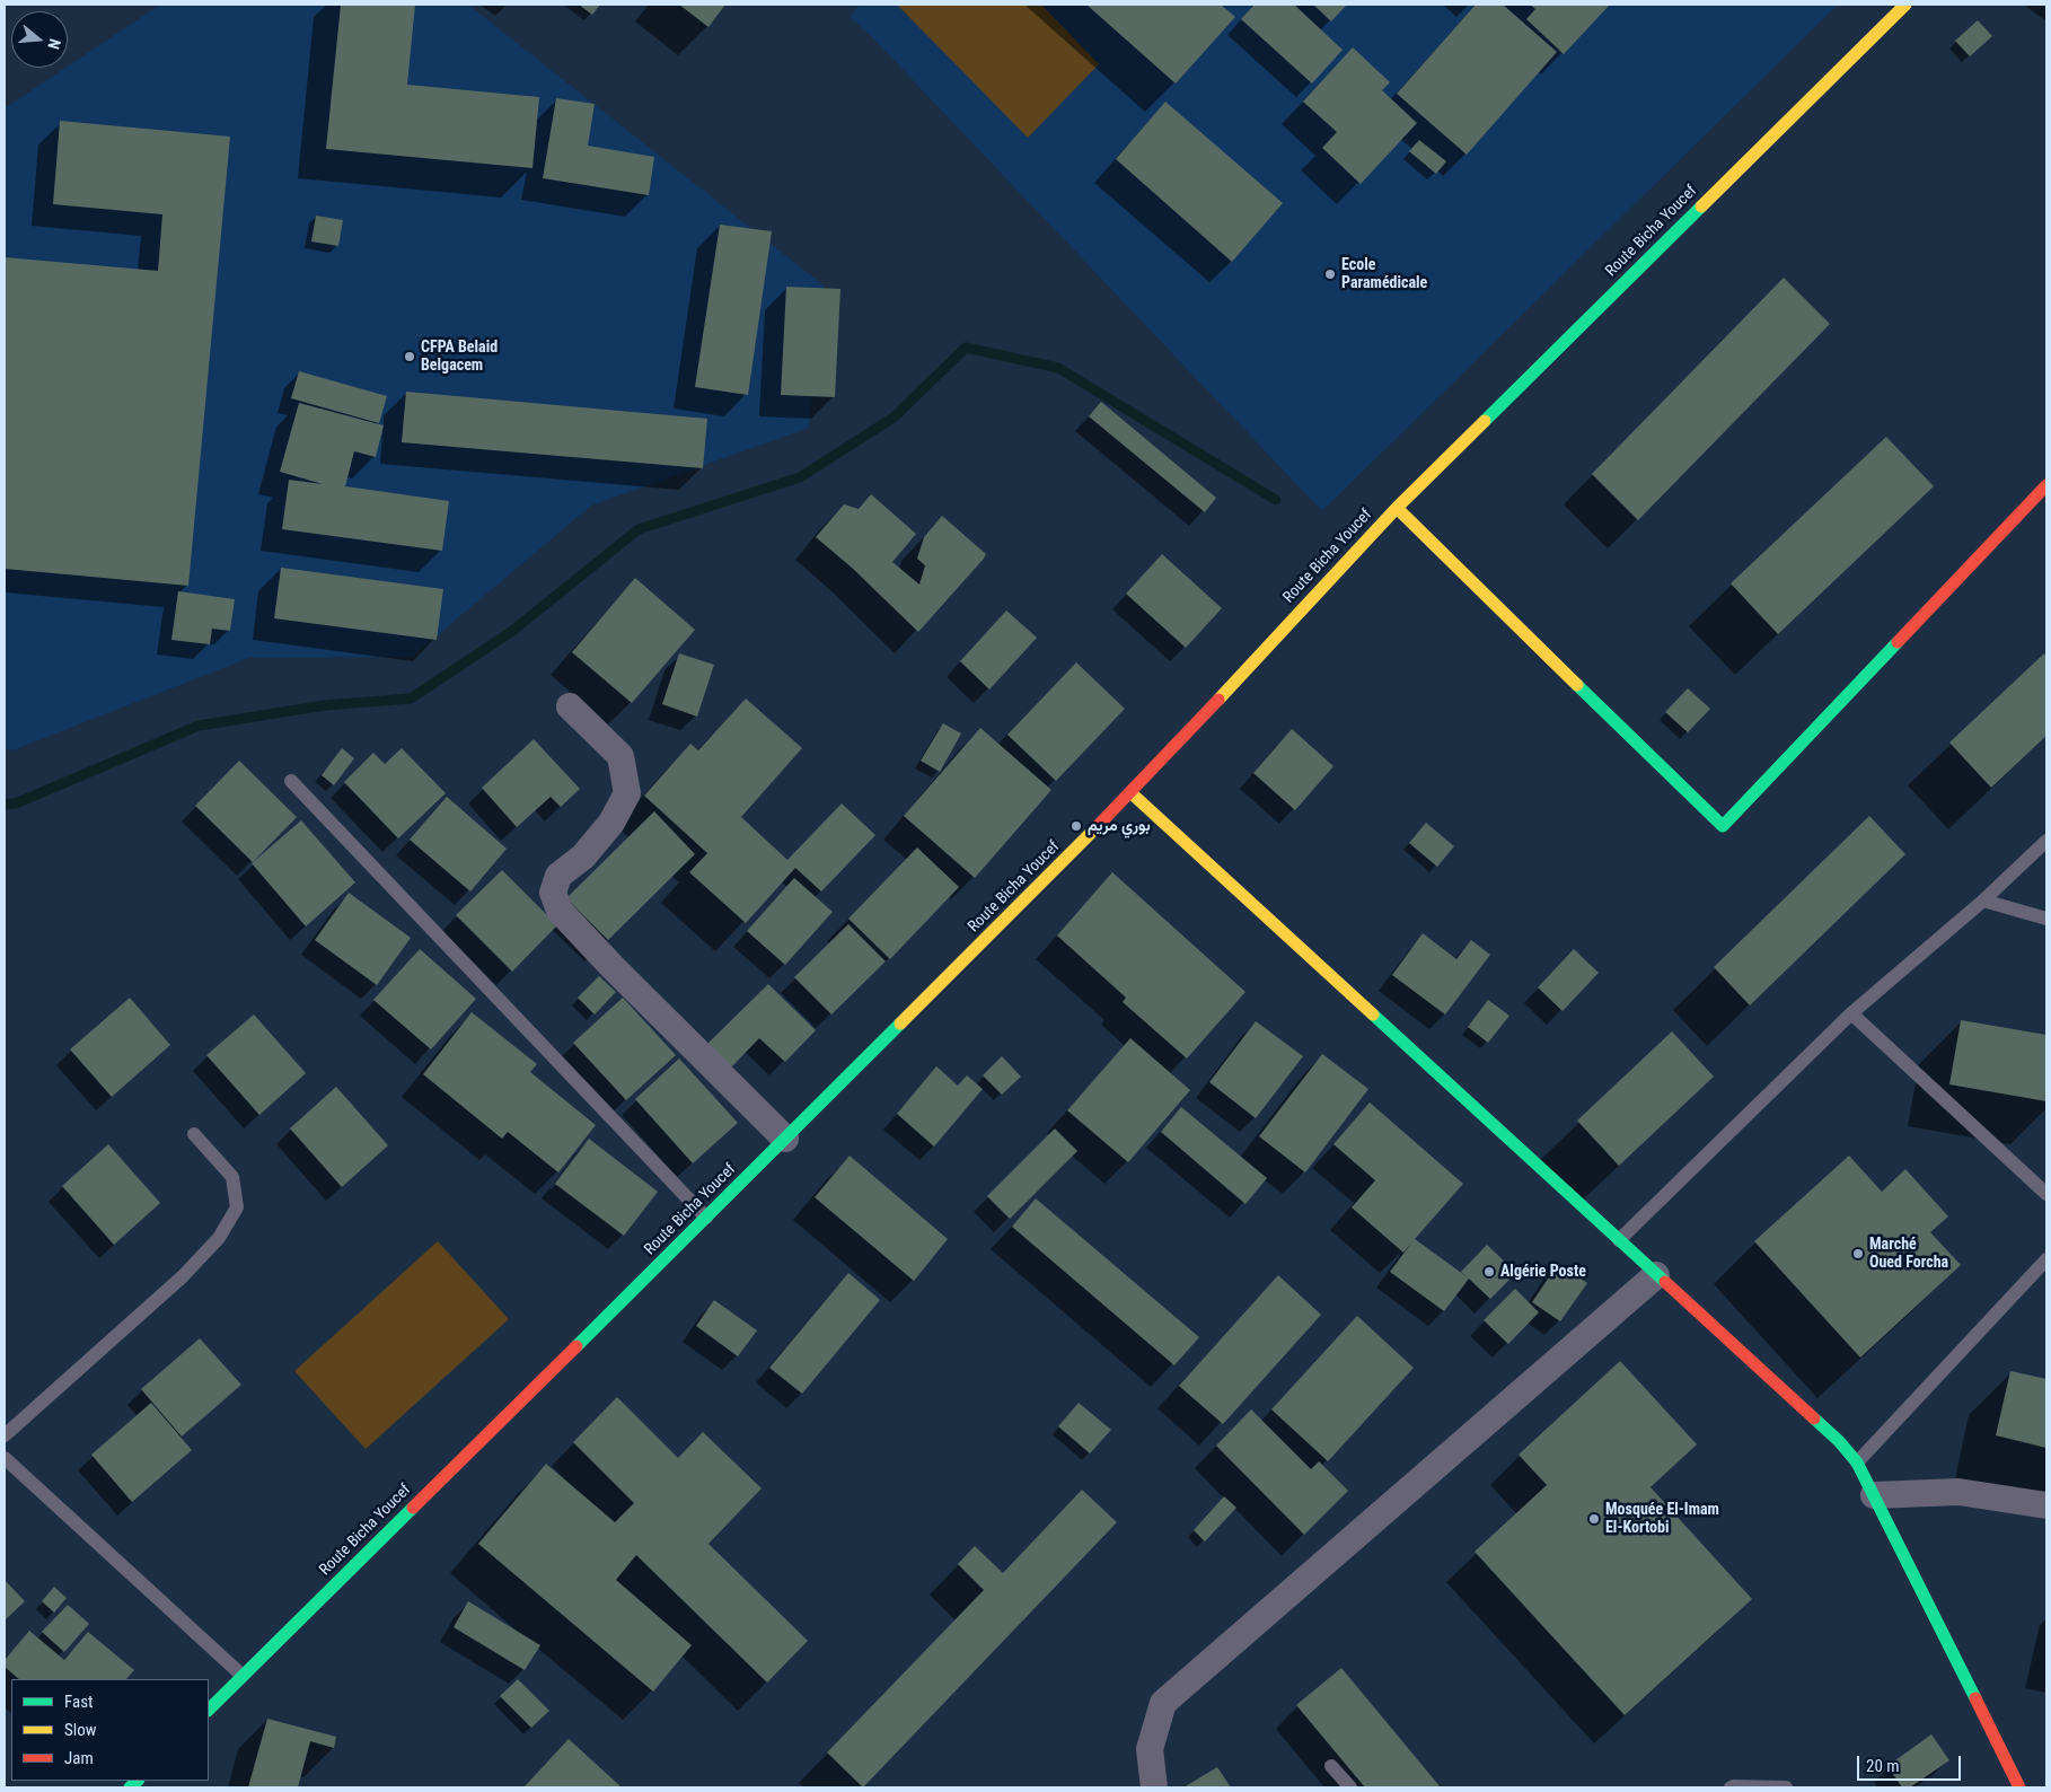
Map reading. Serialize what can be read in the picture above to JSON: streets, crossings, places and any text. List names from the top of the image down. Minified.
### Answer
{"streets":{"main road":["Route Bicha Youcef"]},"places":["Ecole Paramédicale","CFPA Belaid Belgacem","بوري مريم","Marché Oued Forcha","Algérie Poste","Mosquée El-Imam El-Kortobi"],"legend":["Fast","Slow","Jam"],"scale_bar":"20 m","north":"right"}
